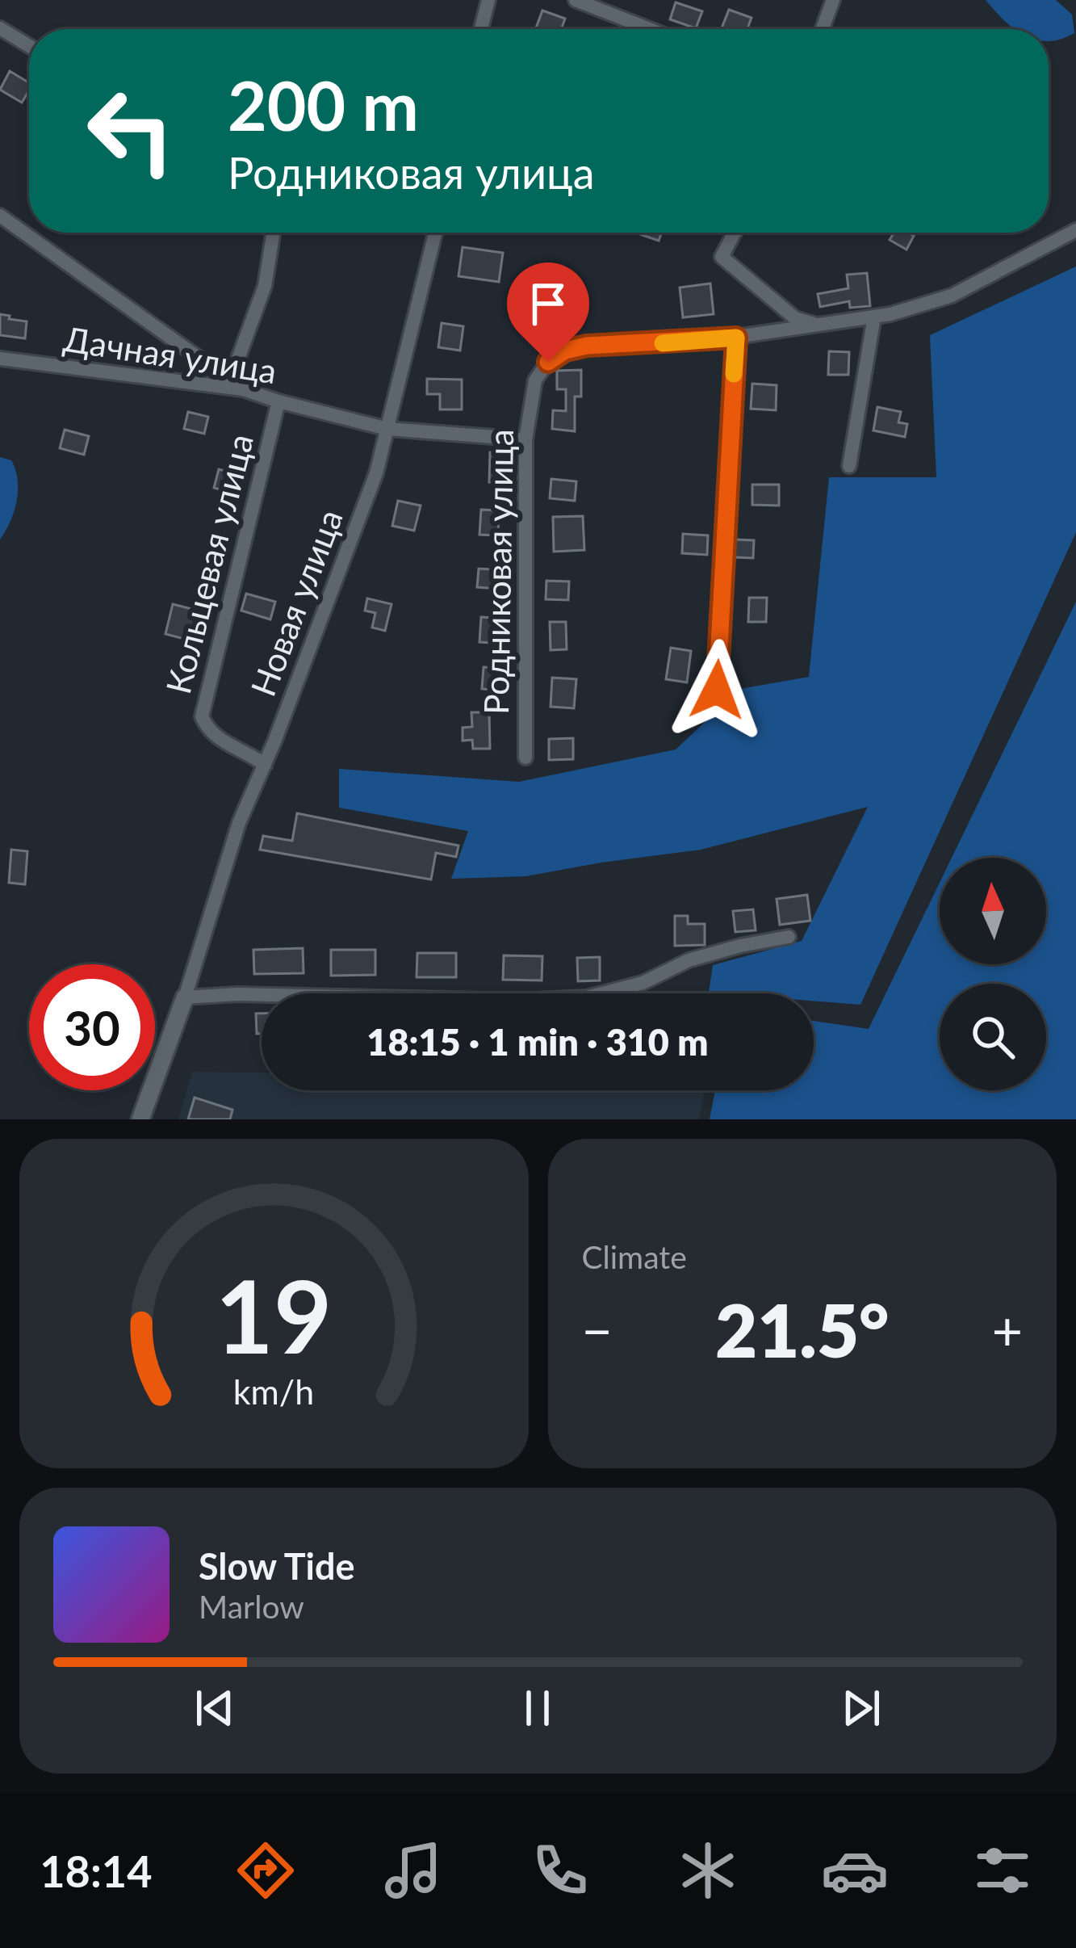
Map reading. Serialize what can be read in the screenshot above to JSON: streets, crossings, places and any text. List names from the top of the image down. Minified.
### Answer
{"streets":{"street":["Дачная улица","Кольцевая улица","Родниковая улица","Новая улица"]},"crossings":[["Дачная улица","Кольцевая улица"],["Дачная улица","Родниковая улица"],["Дачная улица","Новая улица"],["Кольцевая улица","Новая улица"]],"north":"top","page":{"turn":["200 m","Родниковая улица"],"limit":"30","trip":"18:15 · 1 min · 310 m","tile":"Climate","heat":["−","21.5°","+"],"song":["Slow Tide","Marlow"],"tabs":"18:14","gauge":["19","km/h"]}}
